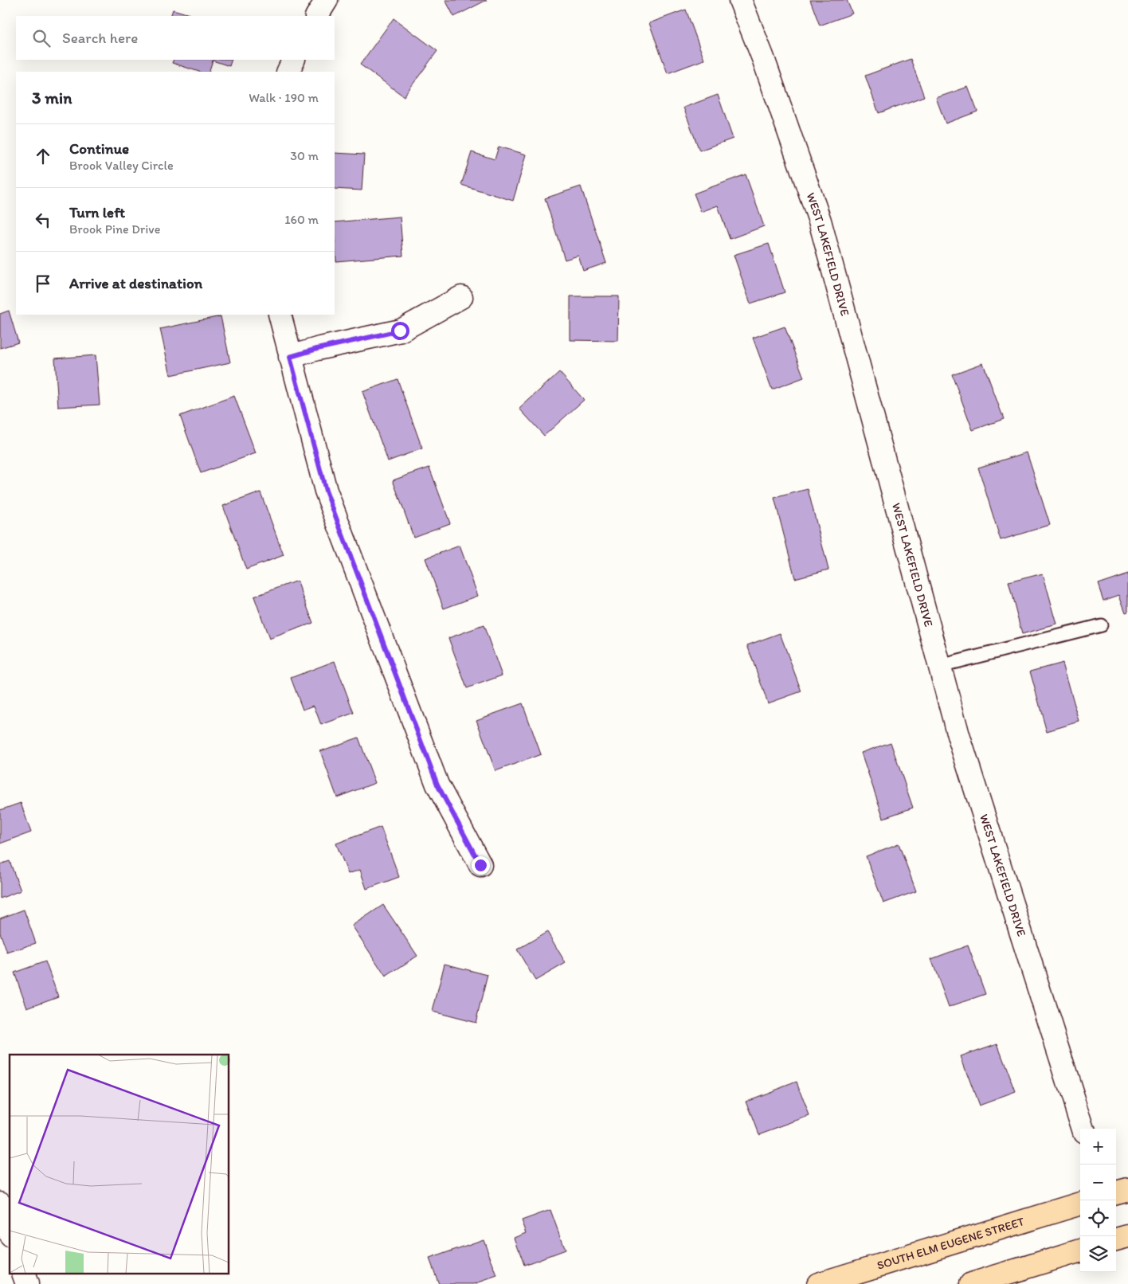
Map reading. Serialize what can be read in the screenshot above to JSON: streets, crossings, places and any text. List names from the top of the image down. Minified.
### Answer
{"streets":{"main road":["SOUTH ELM EUGENE STREET"],"street":["WEST LAKEFIELD DRIVE"]},"page":{"search":"Search here","heading":["3 min","Walk · 190 m"],"list":[["Continue","Brook Valley Circle","30 m"],["Turn left","Brook Pine Drive","160 m"],"Arrive at destination"],"map_buttons":["+","−"]}}
